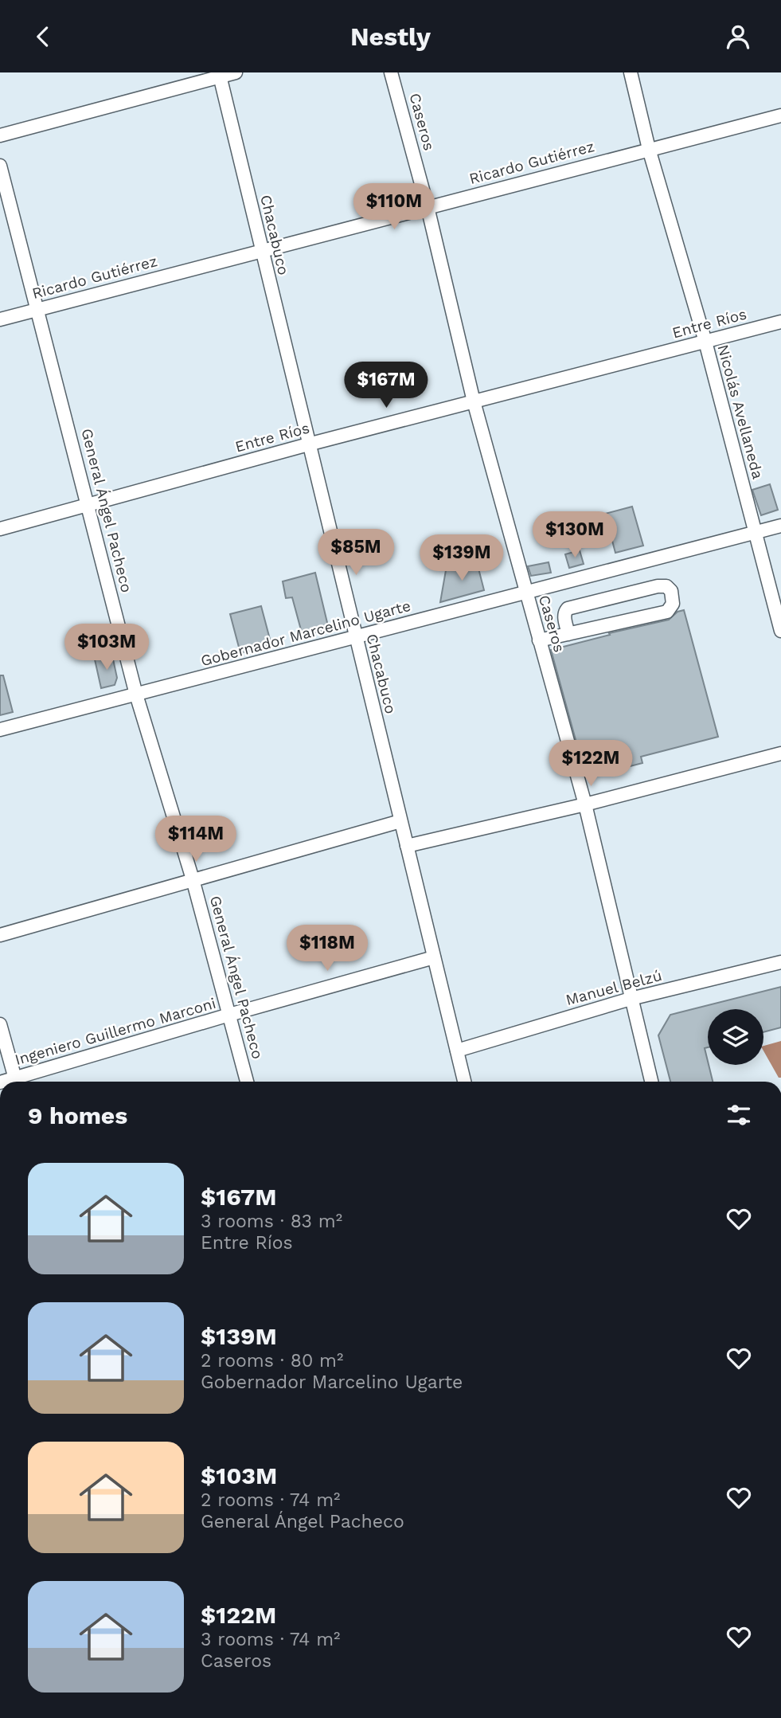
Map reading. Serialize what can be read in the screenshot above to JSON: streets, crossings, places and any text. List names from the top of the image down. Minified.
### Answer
{"streets":{"street":["Caseros","Ricardo Gutiérrez","Chacabuco","Entre Ríos","Nicolás Avellaneda","General Ángel Pacheco","Gobernador Marcelino Ugarte","Manuel Belzú","Ingeniero Guillermo Marconi"]},"crossings":[["Caseros","Ricardo Gutiérrez"],["Caseros","Entre Ríos"],["Caseros","Gobernador Marcelino Ugarte"],["Caseros","Manuel Belzú"],["Ricardo Gutiérrez","Chacabuco"],["Ricardo Gutiérrez","Nicolás Avellaneda"],["Ricardo Gutiérrez","General Ángel Pacheco"],["Chacabuco","Entre Ríos"],["Chacabuco","Gobernador Marcelino Ugarte"],["Chacabuco","Manuel Belzú"],["Chacabuco","Ingeniero Guillermo Marconi"],["Entre Ríos","Nicolás Avellaneda"],["Entre Ríos","General Ángel Pacheco"],["Nicolás Avellaneda","Gobernador Marcelino Ugarte"],["General Ángel Pacheco","Gobernador Marcelino Ugarte"],["General Ángel Pacheco","Ingeniero Guillermo Marconi"]],"page":{"header":"Nestly","price":["$110M","$167M","$130M","$85M","$139M","$103M","$122M","$114M","$118M"],"heading":"9 homes","list":[{"name":"$167M","note":"3 rooms · 83 m² · Entre Ríos"},{"name":"$139M","note":"2 rooms · 80 m² · Gobernador Marcelino Ugarte"},{"name":"$103M","note":"2 rooms · 74 m² · General Ángel Pacheco"},{"name":"$122M","note":"3 rooms · 74 m² · Caseros"}]}}
